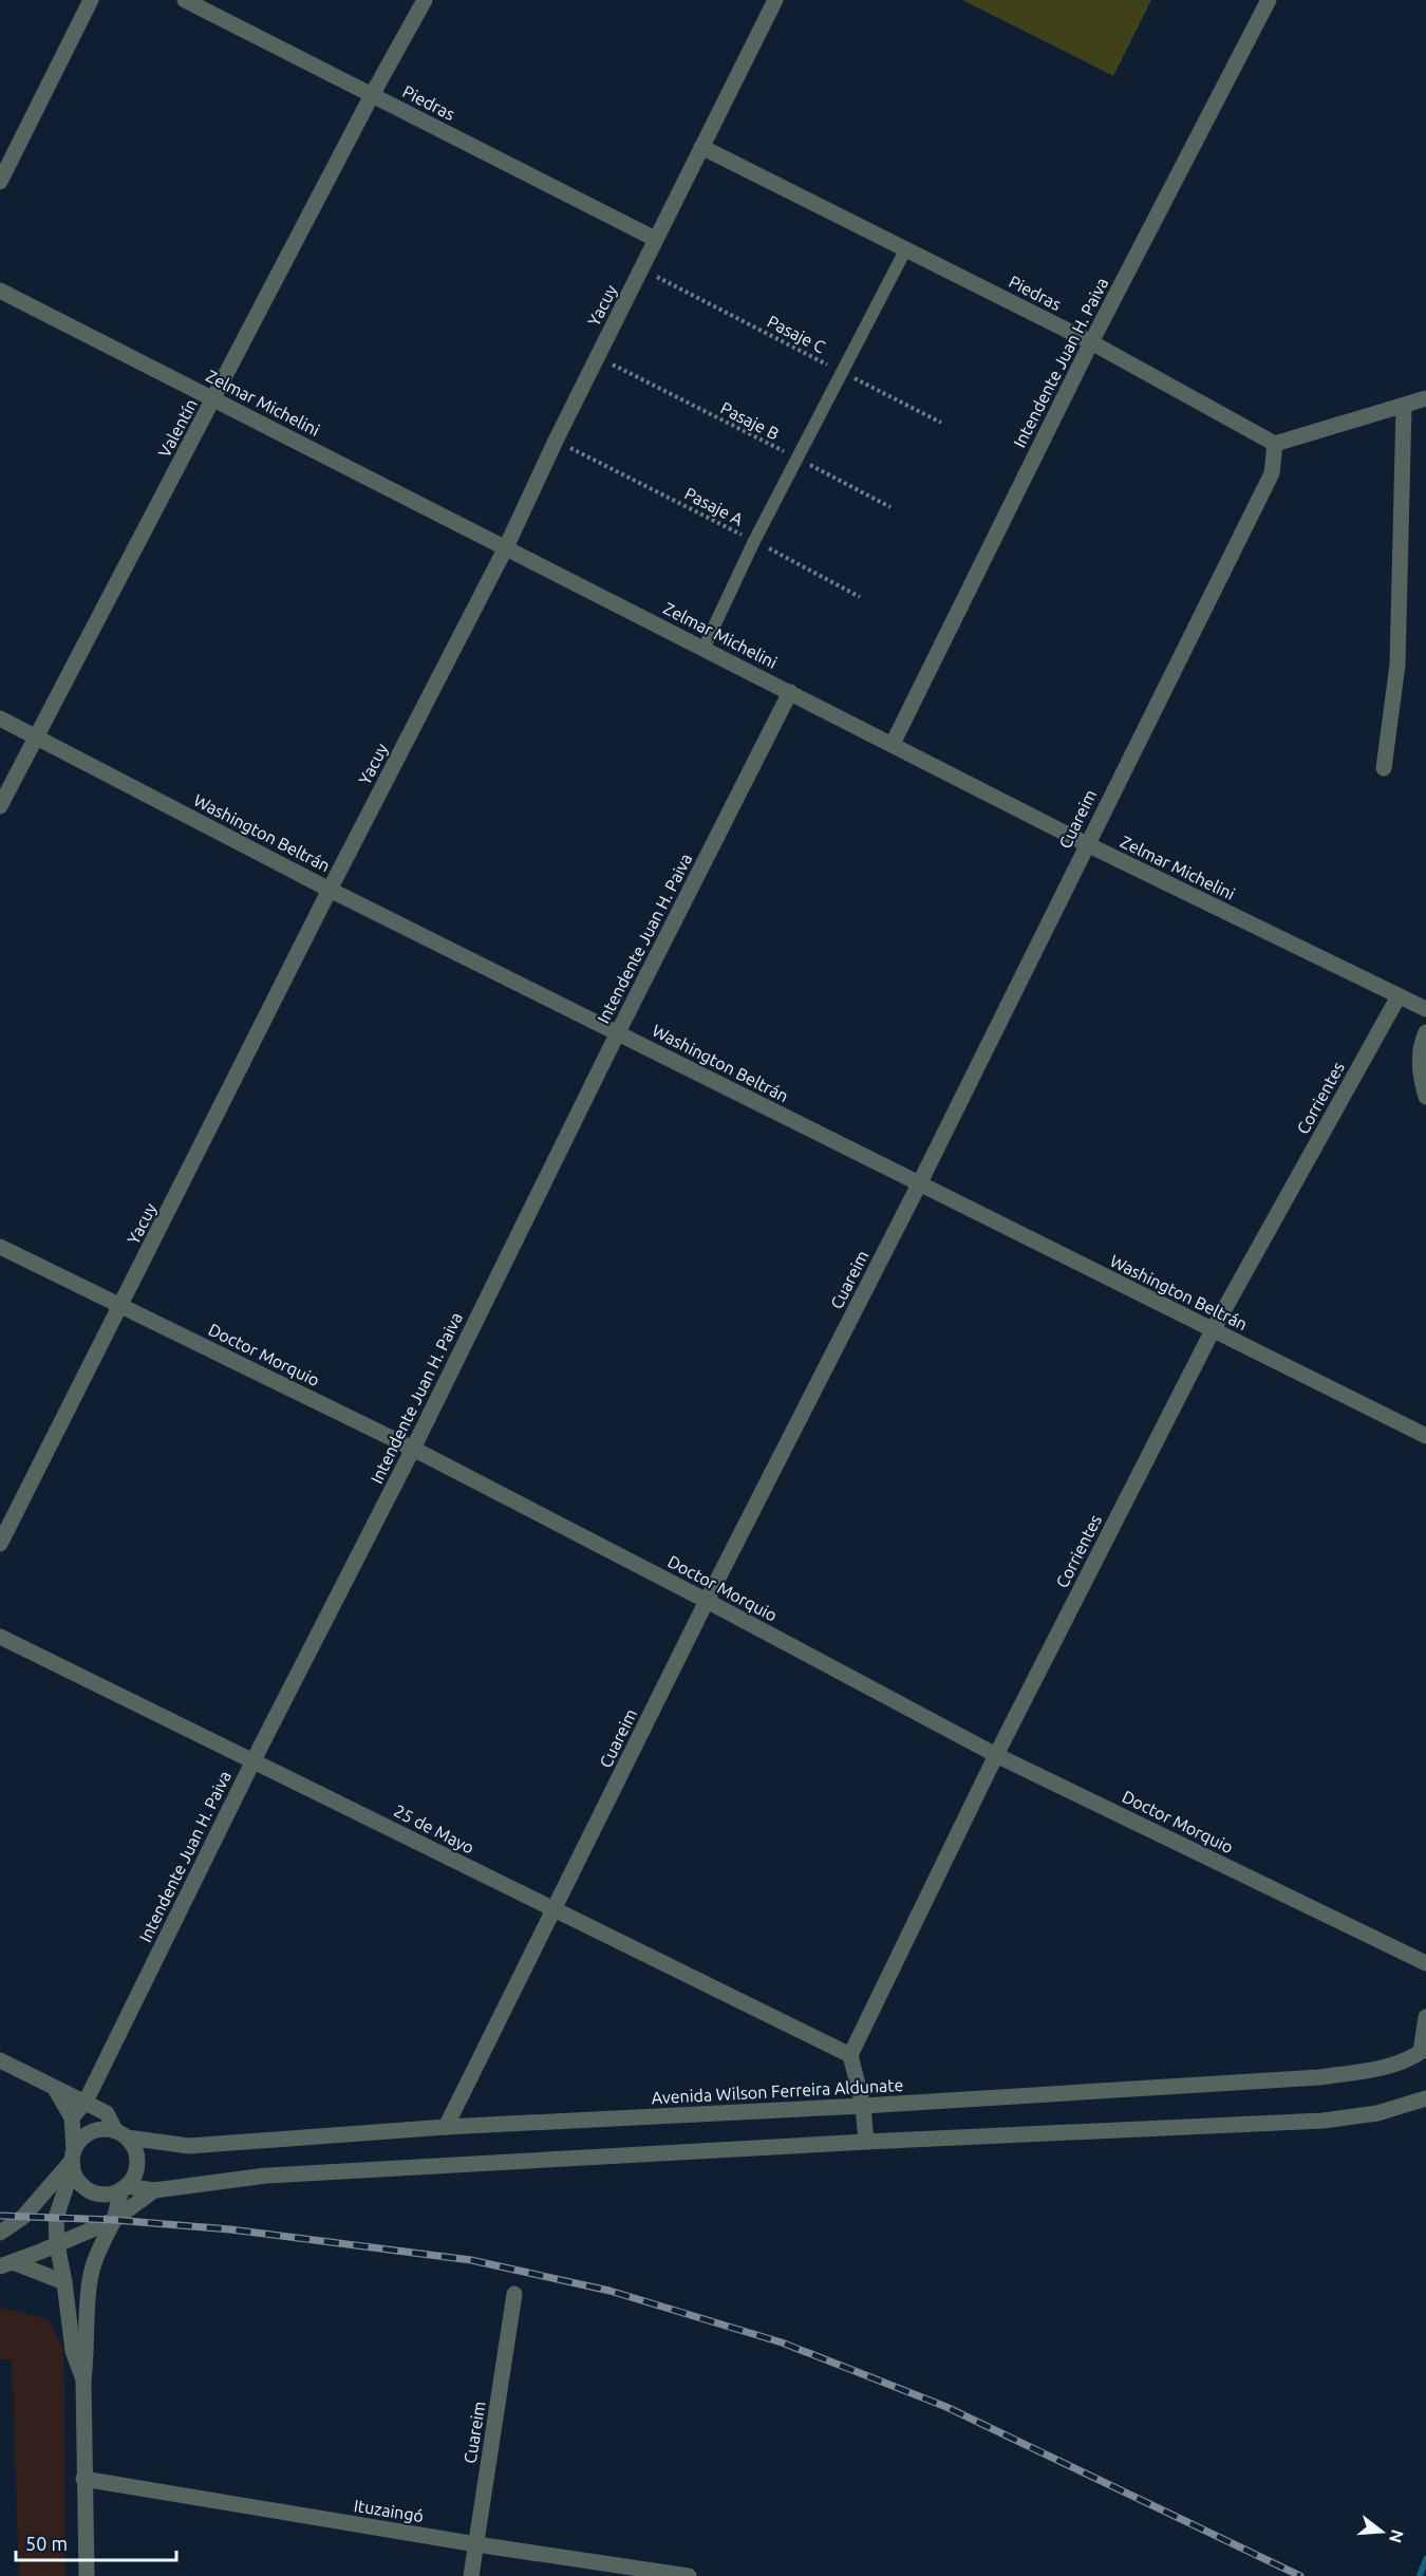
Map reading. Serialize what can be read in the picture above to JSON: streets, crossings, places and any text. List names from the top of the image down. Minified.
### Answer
{"streets":{"street":["Piedras","Yacuy","Intendente Juan H. Paiva","Zelmar Michelini","Valentín","Cuareim","Washington Beltrán","Corrientes","Doctor Morquio","25 de Mayo","Avenida Wilson Ferreira Aldunate","Ituzaingó"],"path":["Pasaje C","Pasaje B","Pasaje A"]},"crossings":[["Piedras","Yacuy"],["Piedras","Intendente Juan H. Paiva"],["Piedras","Valentín"],["Piedras","Cuareim"],["Yacuy","Pasaje C"],["Yacuy","Zelmar Michelini"],["Yacuy","Pasaje B"],["Yacuy","Pasaje A"],["Yacuy","Washington Beltrán"],["Yacuy","Doctor Morquio"],["Intendente Juan H. Paiva","Zelmar Michelini"],["Intendente Juan H. Paiva","Washington Beltrán"],["Intendente Juan H. Paiva","Doctor Morquio"],["Intendente Juan H. Paiva","25 de Mayo"],["Zelmar Michelini","Valentín"],["Zelmar Michelini","Cuareim"],["Zelmar Michelini","Corrientes"],["Valentín","Washington Beltrán"],["Cuareim","Washington Beltrán"],["Cuareim","Doctor Morquio"],["Cuareim","25 de Mayo"],["Cuareim","Avenida Wilson Ferreira Aldunate"],["Cuareim","Ituzaingó"],["Washington Beltrán","Corrientes"],["Corrientes","Doctor Morquio"],["Corrientes","25 de Mayo"]],"scale_bar":"50 m","north":"right"}
